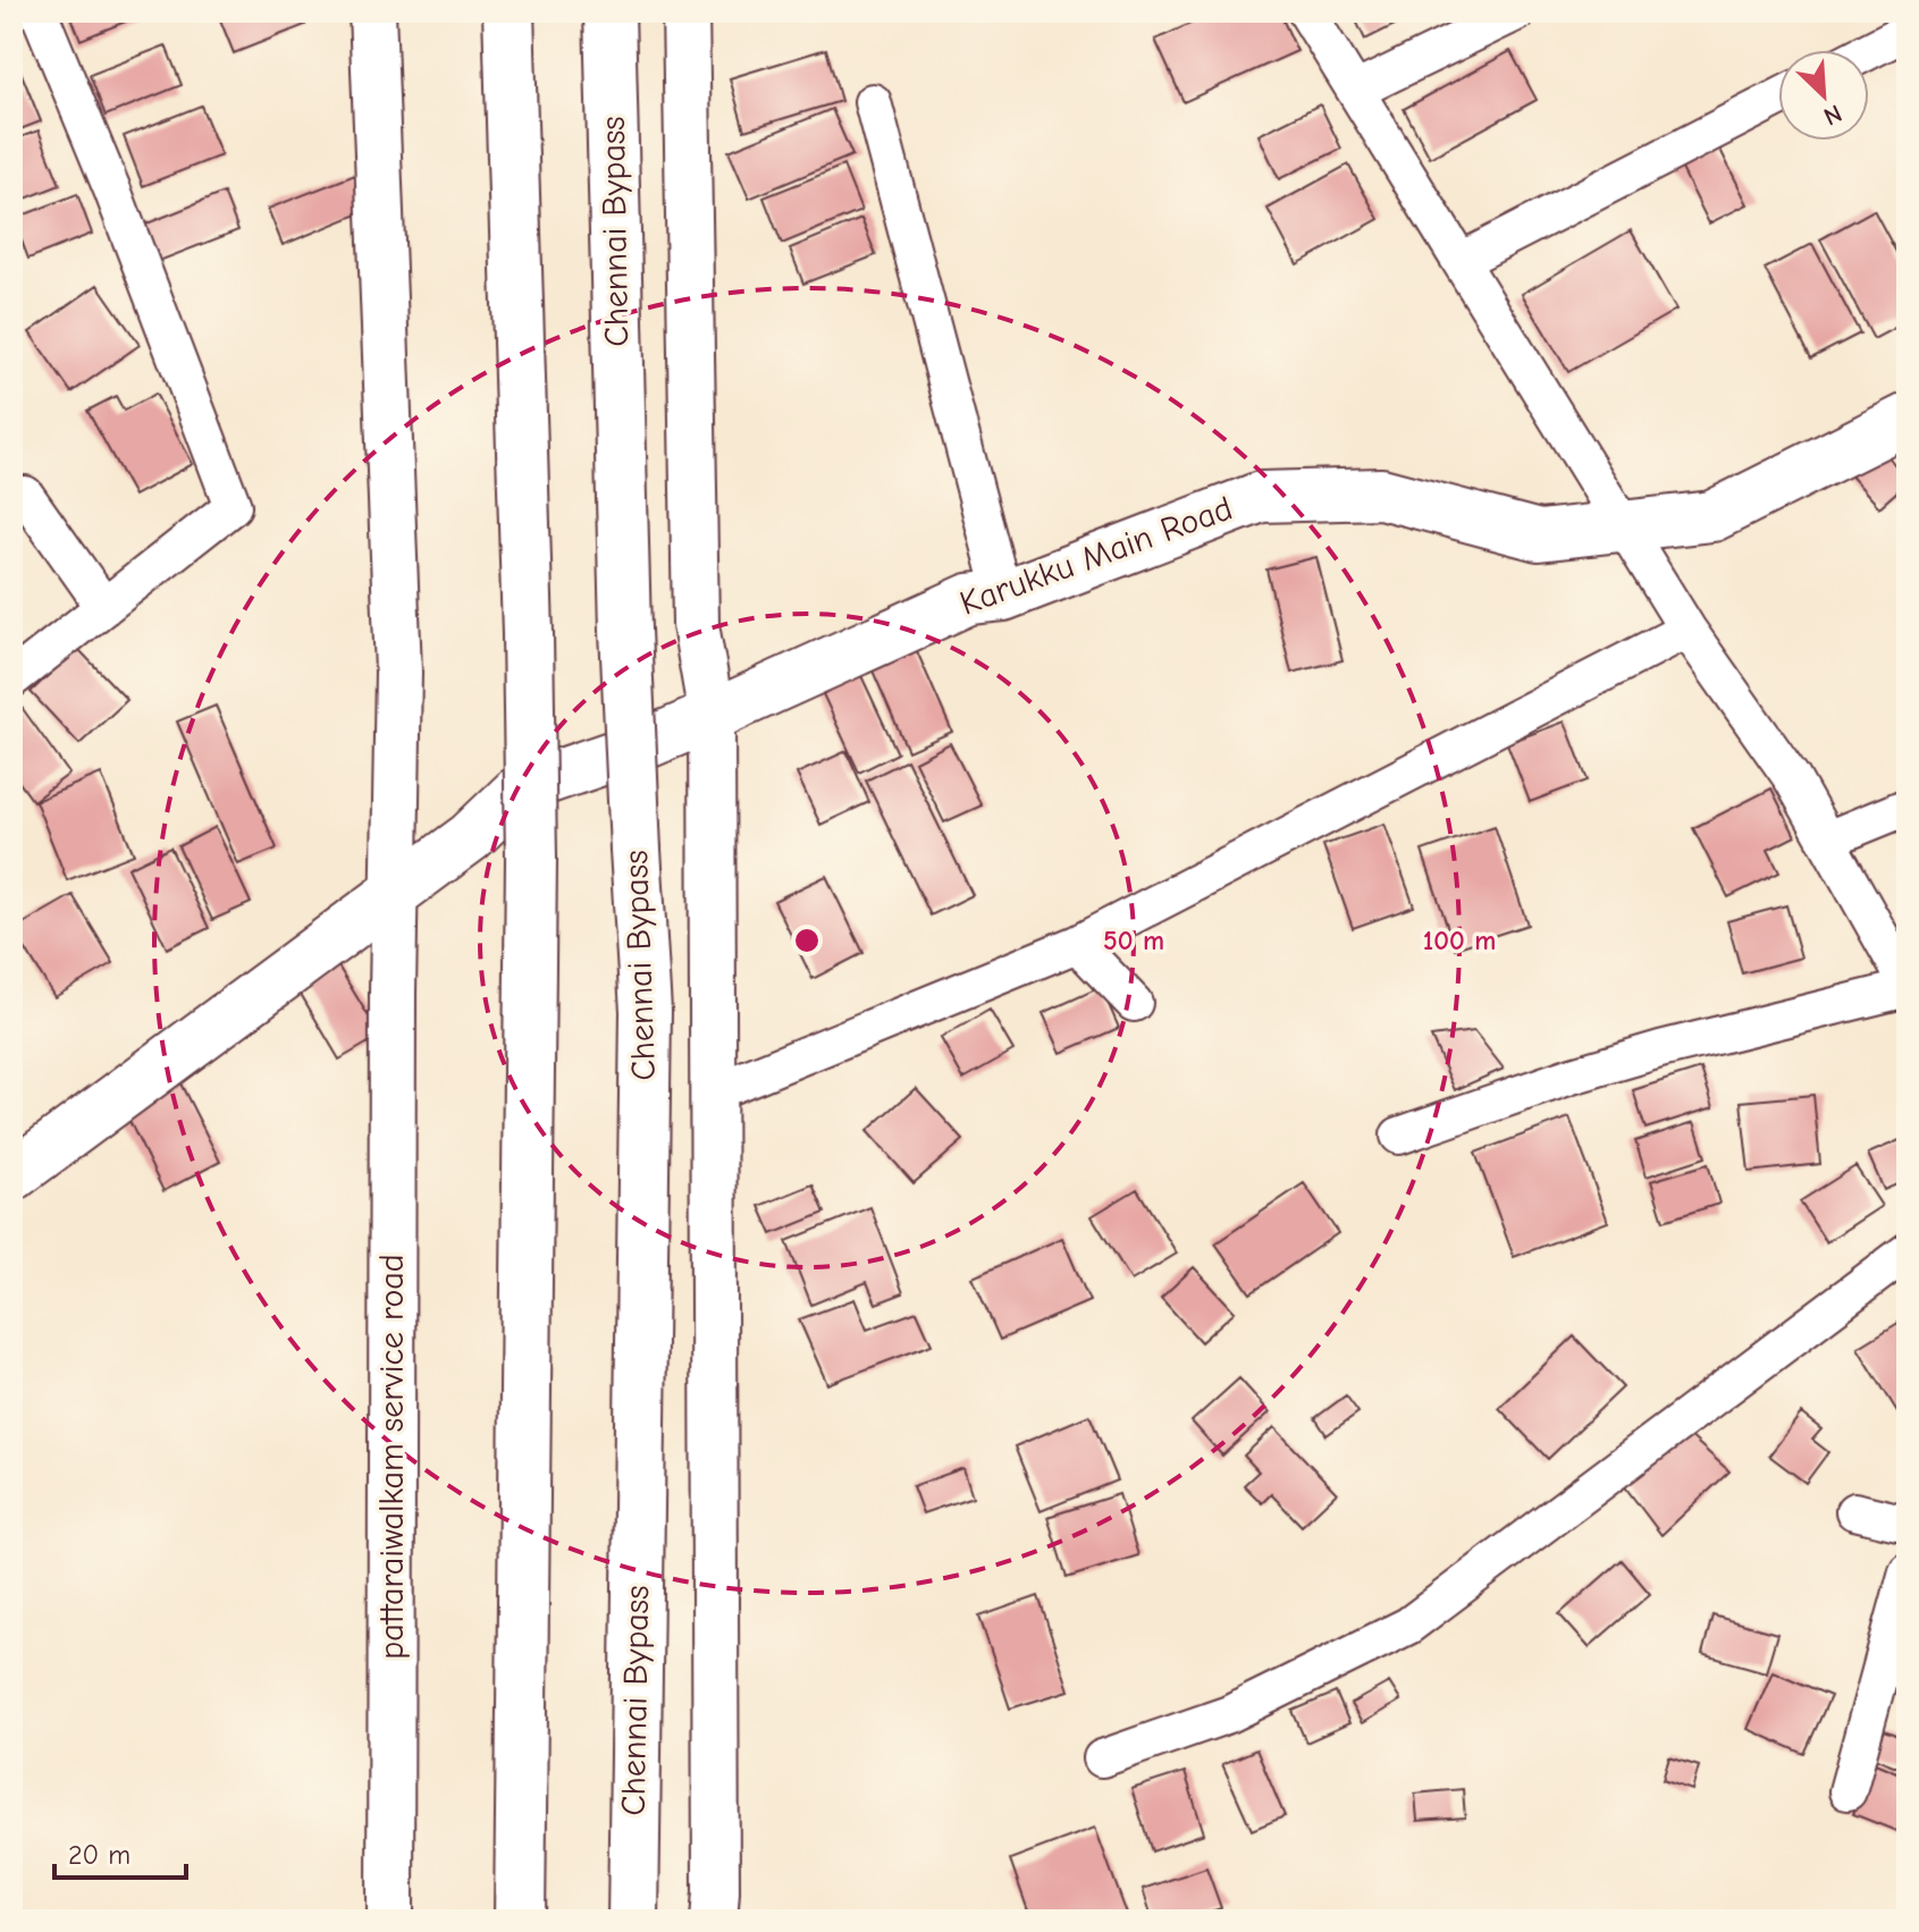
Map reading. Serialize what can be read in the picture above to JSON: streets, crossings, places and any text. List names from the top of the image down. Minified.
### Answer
{"streets":{"main road":["Chennai Bypass","Karukku Main Road"],"street":["pattaraiwalkam service road"]},"crossings":[["Karukku Main Road","pattaraiwalkam service road"]],"scale_bar":"20 m","north":"bottom right","rings":["50 m","100 m"]}
